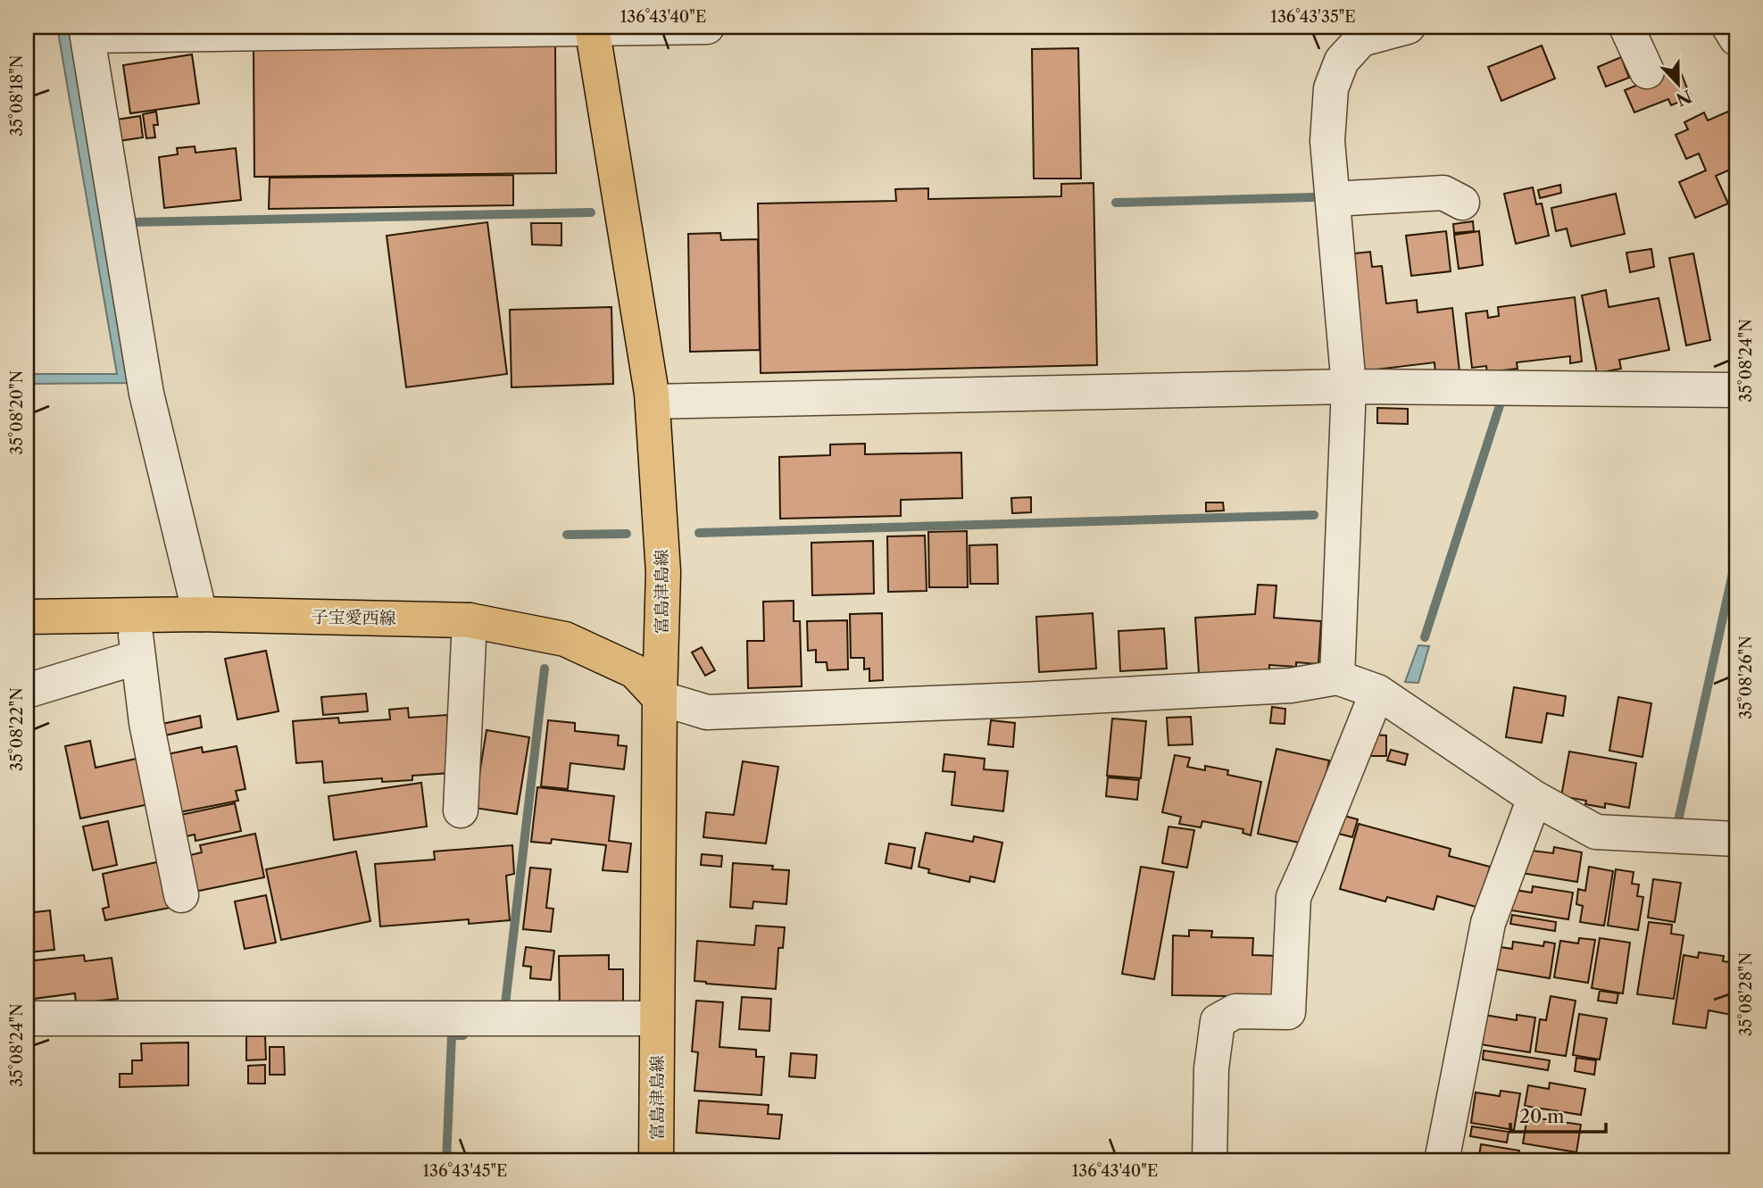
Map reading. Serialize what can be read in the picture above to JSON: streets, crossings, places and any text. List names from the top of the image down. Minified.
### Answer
{"streets":{"main road":["富島津島線","子宝愛西線"]},"crossings":[["富島津島線","子宝愛西線"]],"scale_bar":"20 m","north":"bottom","coordinates":["136°43'40\"E","136°43'35\"E","35°08'18\"N","35°08'24\"N","35°08'20\"N","35°08'26\"N","35°08'22\"N","35°08'28\"N","136°43'45\"E"]}
